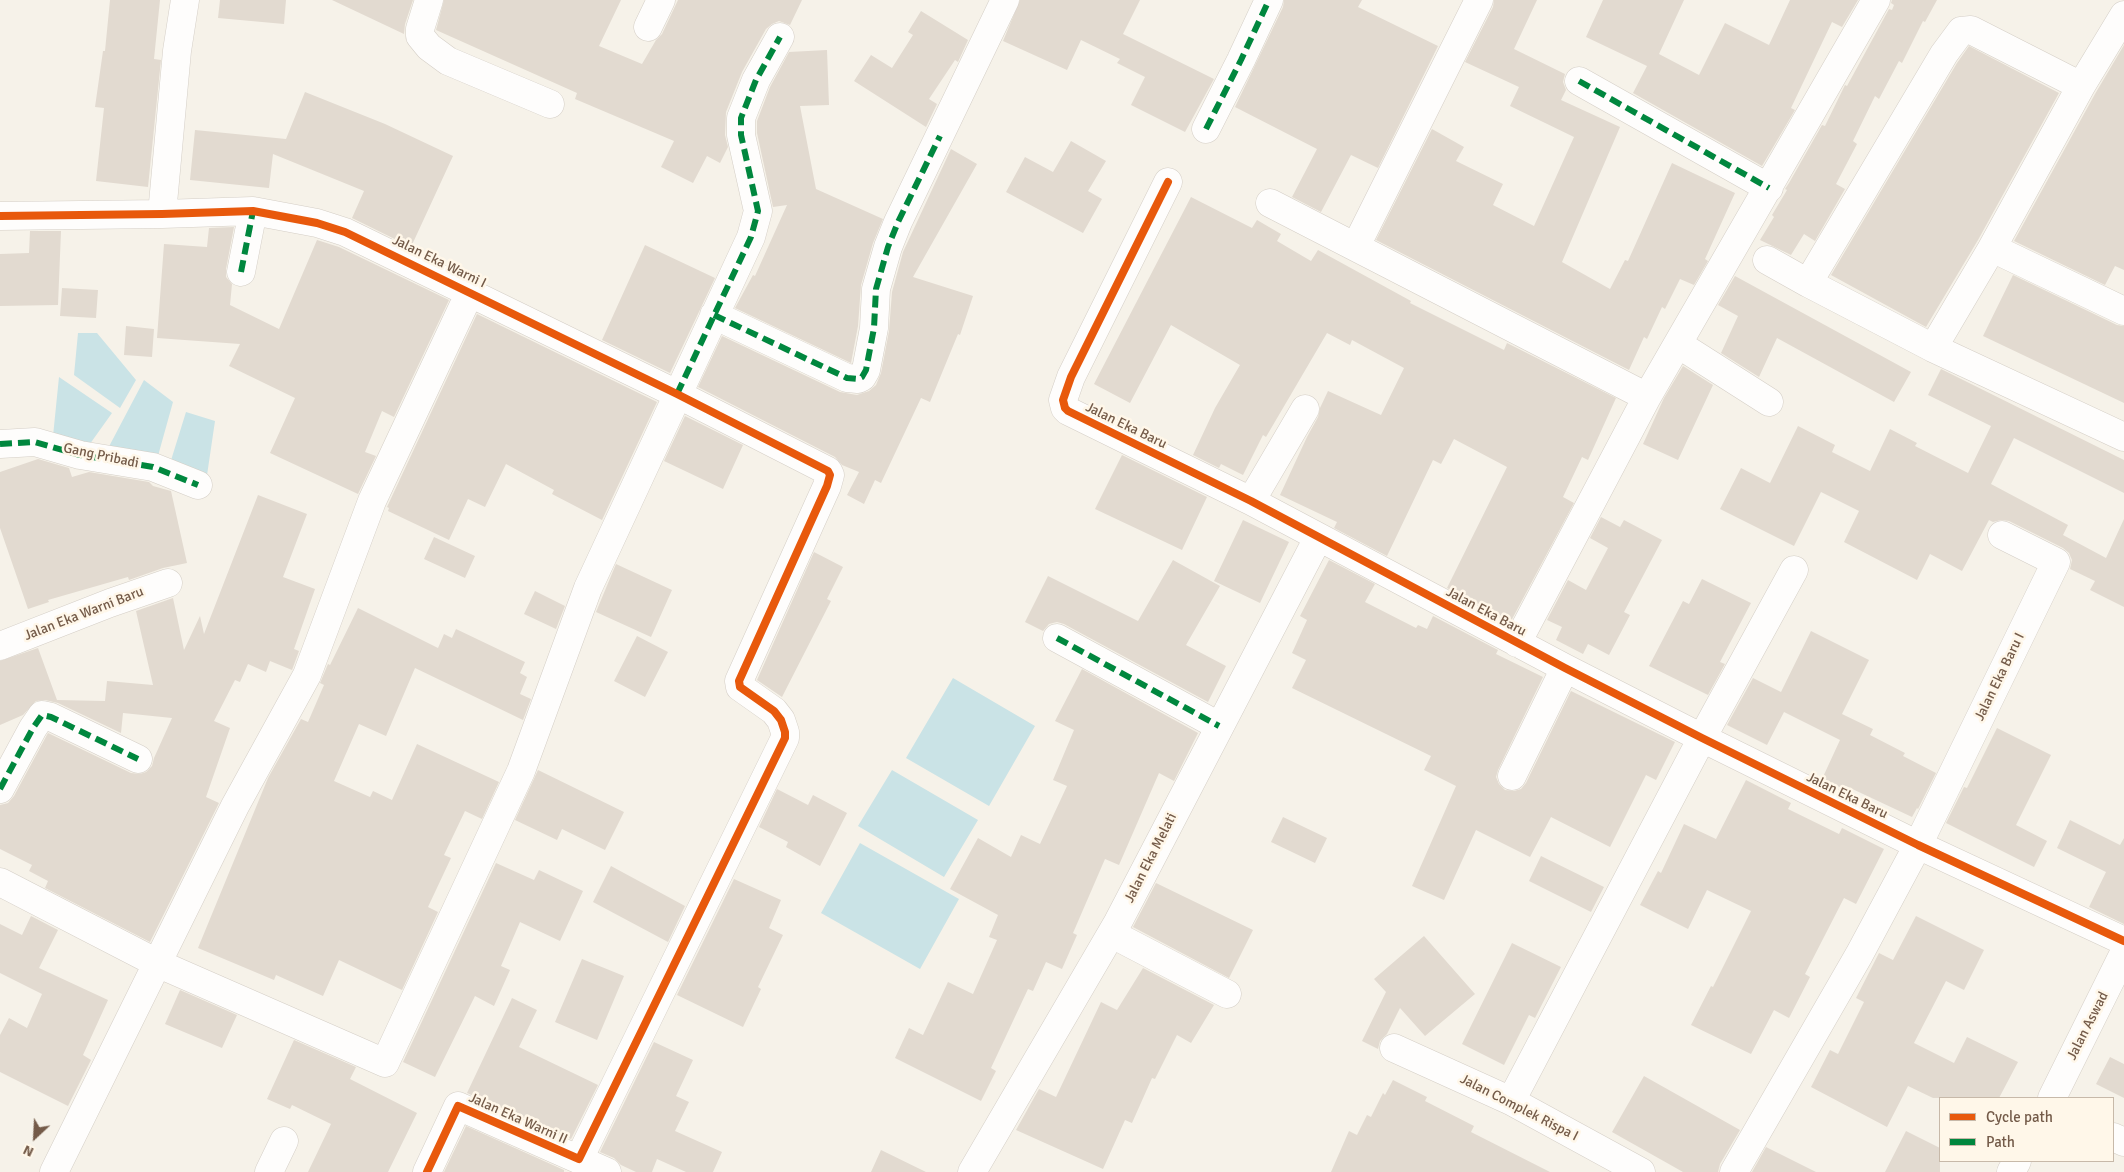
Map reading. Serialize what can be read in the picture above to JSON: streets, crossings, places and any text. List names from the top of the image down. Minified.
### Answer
{"streets":{"street":["Jalan Eka Warni I","Jalan Eka Baru","Gang Pribadi","Jalan Eka Warni Baru","Jalan Eka Baru I","Jalan Eka Melati","Jalan Aswad","Jalan Complek Rispa I","Jalan Eka Warni II"]},"crossings":[["Jalan Eka Warni I","Jalan Eka Warni II"],["Jalan Eka Baru","Jalan Eka Baru I"],["Jalan Eka Baru","Jalan Eka Melati"]],"legend":["Cycle path","Path"],"north":"bottom left"}
